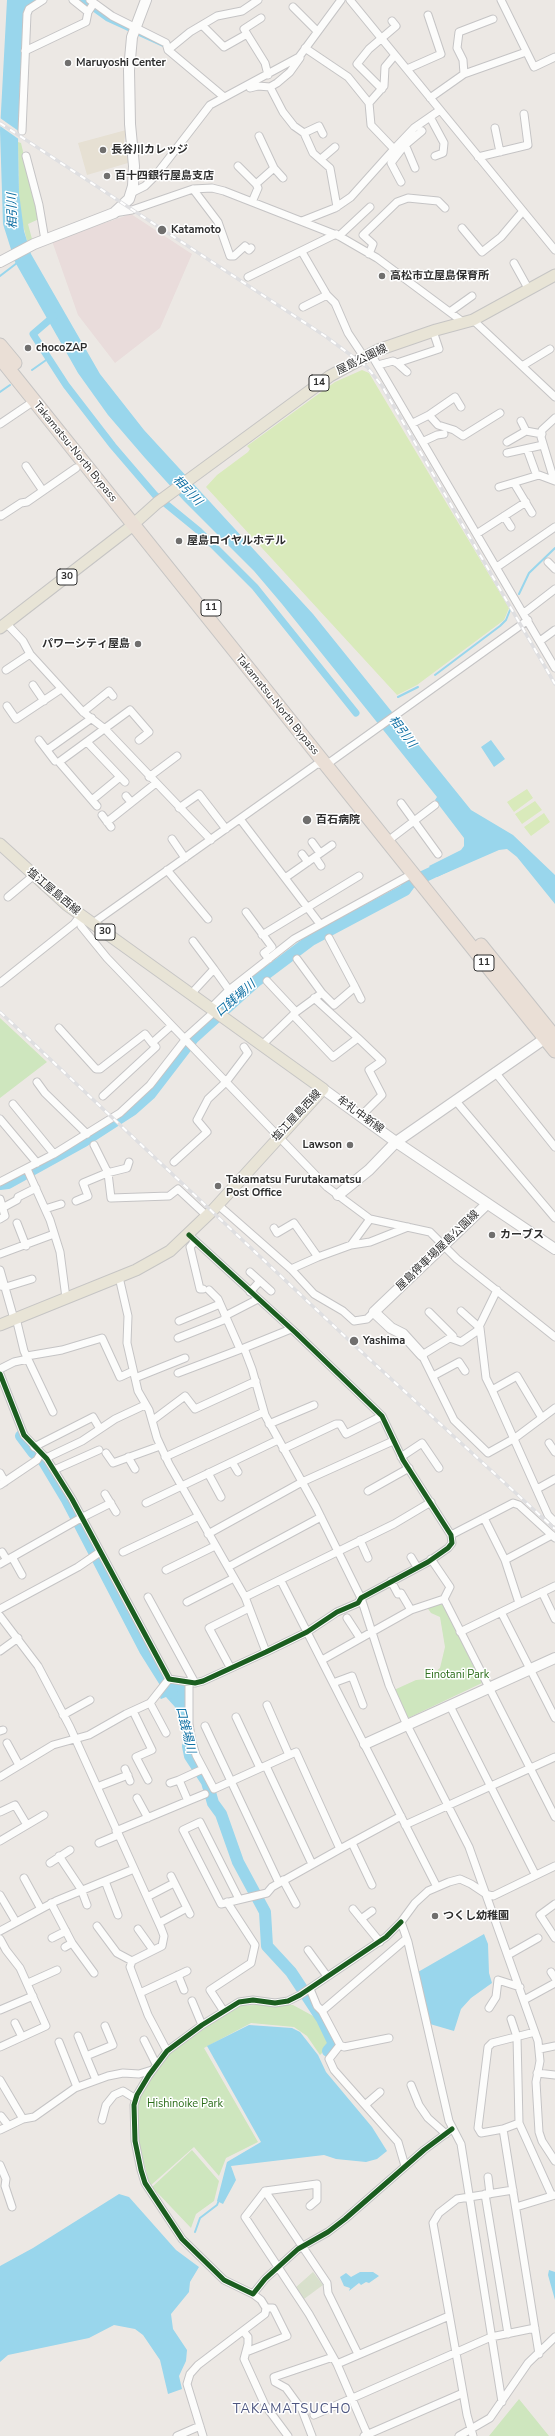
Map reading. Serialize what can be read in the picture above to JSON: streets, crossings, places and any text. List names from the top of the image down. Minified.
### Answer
{"streets":{"highway":["Takamatsu-North Bypass","11"],"main road":["屋島公園線","14","30","塩江屋島西線","牟礼中新線","屋島停車場屋島公園線"]},"crossings":[["屋島公園線","Takamatsu-North Bypass"],["屋島公園線","30"],["Takamatsu-North Bypass","30"],["塩江屋島西線","牟礼中新線"],["牟礼中新線","屋島停車場屋島公園線"]],"districts":["TAKAMATSUCHO"],"water":["相引川","口銭場川"],"parks":["Einotani Park","Hishinoike Park"],"places":["Maruyoshi Center","長谷川カレッジ","百十四銀行屋島支店","Katamoto","高松市立屋島保育所","chocoZAP","屋島ロイヤルホテル","パワーシティ屋島","百石病院","Lawson","Takamatsu Furutakamatsu Post Office","カーブス","Yashima","つくし幼稚園"]}
